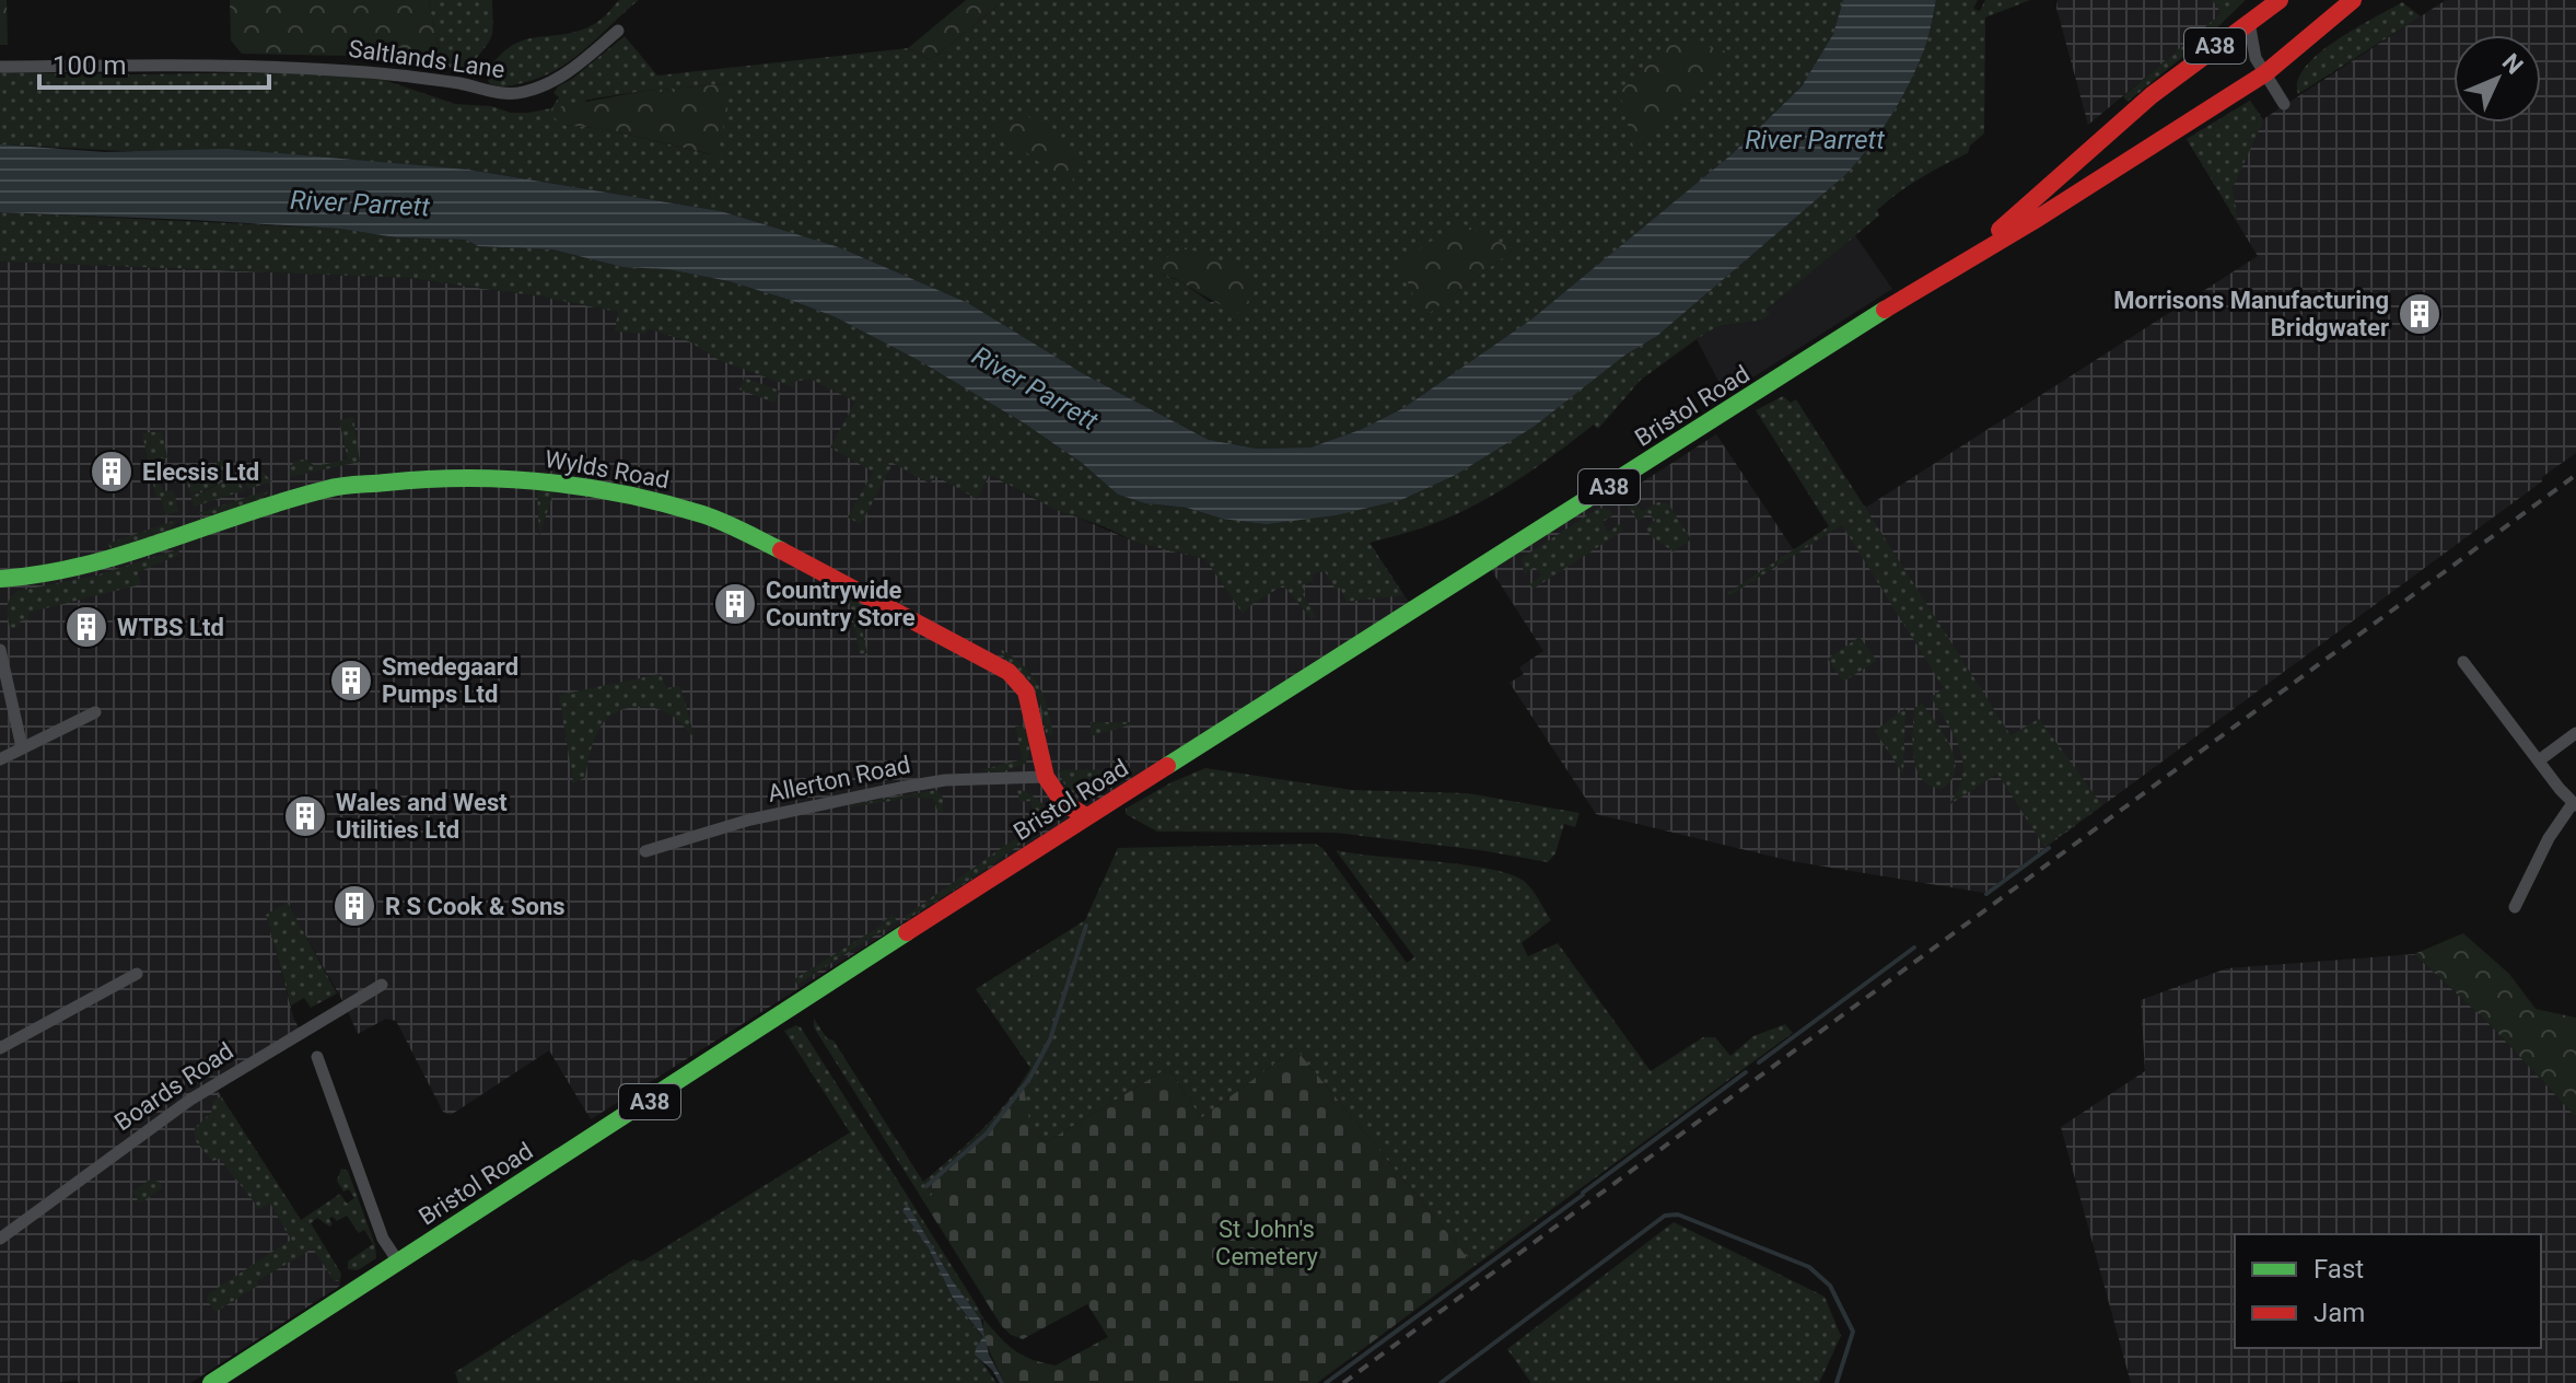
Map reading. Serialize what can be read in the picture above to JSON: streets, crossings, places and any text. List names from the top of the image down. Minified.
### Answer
{"streets":{"main road":["A38","Bristol Road","Wylds Road"],"street":["Saltlands Lane","Allerton Road","Boards Road"]},"crossings":[["Bristol Road","Wylds Road"],["Wylds Road","Allerton Road"]],"water":["River Parrett"],"parks":["St John's Cemetery"],"places":{"building":["Morrisons Manufacturing Bridgwater","Elecsis Ltd","Countrywide Country Store","WTBS Ltd","Smedegaard Pumps Ltd","Wales and West Utilities Ltd","R S Cook & Sons"]},"legend":["Fast","Jam"],"scale_bar":"100 m","north":"top right"}
